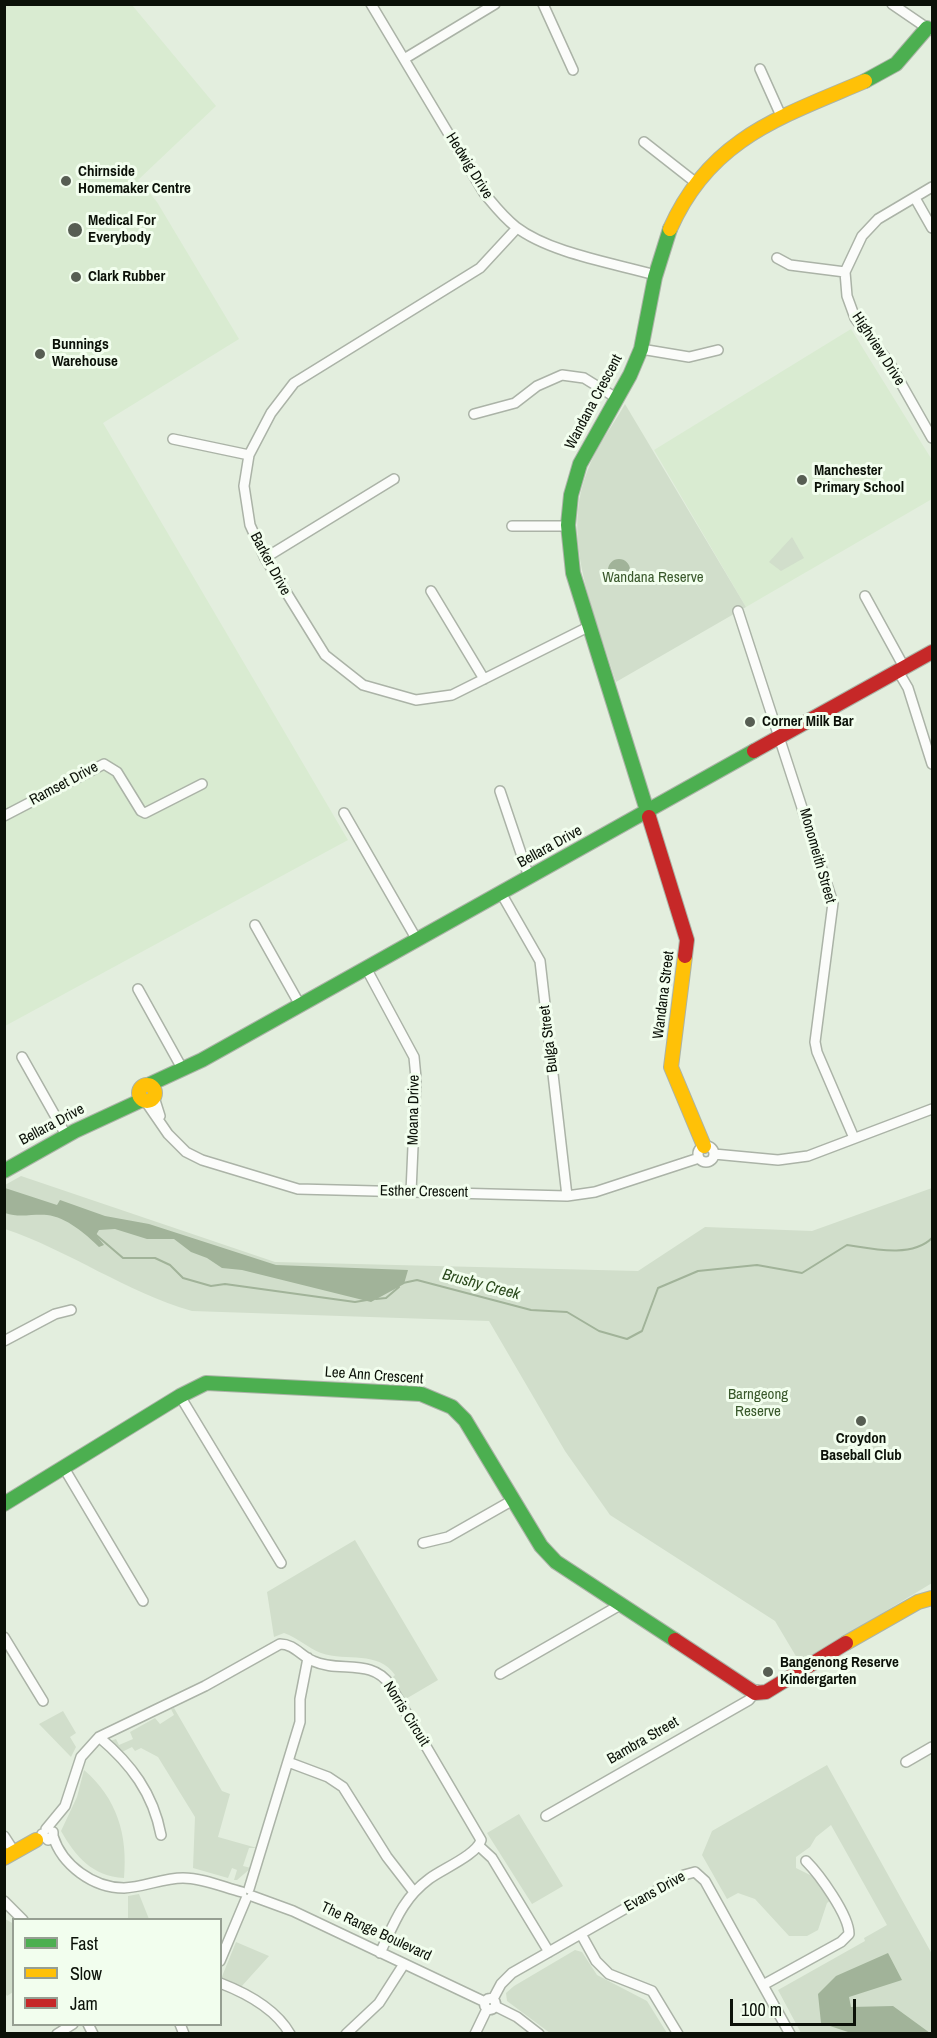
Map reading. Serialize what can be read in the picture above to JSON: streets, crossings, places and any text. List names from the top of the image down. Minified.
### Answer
{"streets":{"street":["Hedwig Drive","Highview Drive","Wandana Crescent","Barker Drive","Ramset Drive","Bellara Drive","Monomeith Street","Wandana Street","Bulga Street","Moana Drive","Esther Crescent","Lee Ann Crescent","Norris Circuit","Bambra Street","Evans Drive","The Range Boulevard"]},"crossings":[["Hedwig Drive","Wandana Crescent"],["Hedwig Drive","Barker Drive"],["Wandana Crescent","Barker Drive"],["Wandana Crescent","Bellara Drive"],["Wandana Crescent","Wandana Street"],["Bellara Drive","Monomeith Street"],["Bellara Drive","Wandana Street"],["Bellara Drive","Bulga Street"],["Bellara Drive","Moana Drive"],["Bellara Drive","Esther Crescent"],["Monomeith Street","Esther Crescent"],["Wandana Street","Esther Crescent"],["Bulga Street","Esther Crescent"],["Moana Drive","Esther Crescent"],["Lee Ann Crescent","Bambra Street"],["Norris Circuit","The Range Boulevard"],["Evans Drive","The Range Boulevard"]],"water":["Brushy Creek"],"parks":["Wandana Reserve","Barngeong Reserve"],"places":["Chirnside Homemaker Centre","Medical For Everybody","Clark Rubber","Bunnings Warehouse","Manchester Primary School","Corner Milk Bar","Croydon Baseball Club","Bangenong Reserve Kindergarten"],"legend":["Fast","Slow","Jam"],"scale_bar":"100 m"}
